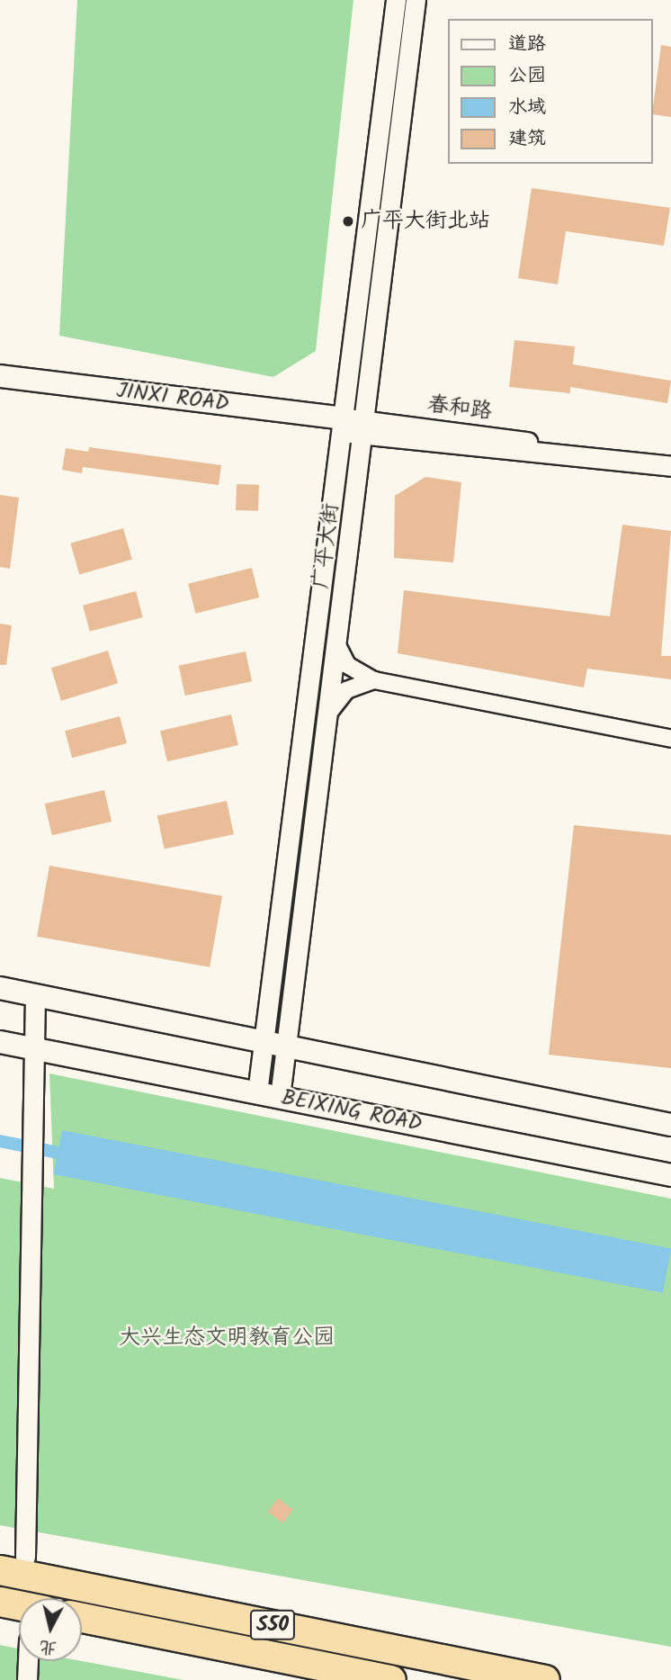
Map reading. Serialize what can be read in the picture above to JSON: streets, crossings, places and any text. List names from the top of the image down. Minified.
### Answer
{"streets":{"highway":["S50"],"main road":["JINXI ROAD","BEIXING ROAD"],"street":["春和路","广平大街"]},"crossings":[["JINXI ROAD","春和路"],["JINXI ROAD","广平大街"],["春和路","广平大街"],["广平大街","BEIXING ROAD"]],"parks":["大兴生态文明教育公园"],"places":["广平大街北站"],"legend":["道路","公园","水域","建筑"],"north":"bottom"}
